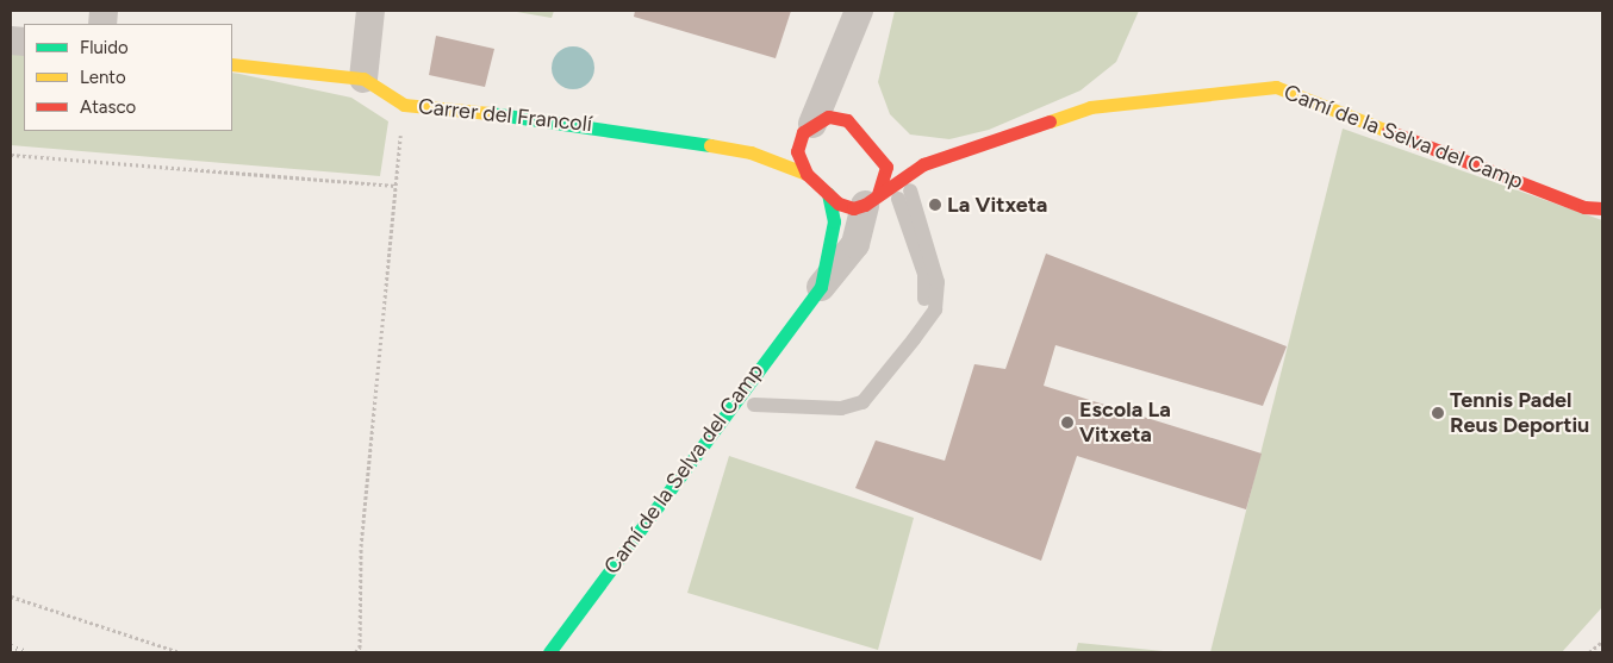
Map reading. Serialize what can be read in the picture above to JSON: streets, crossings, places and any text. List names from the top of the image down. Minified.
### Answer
{"streets":{"street":["Carrer del Francolí","Camí de la Selva del Camp"]},"places":["La Vitxeta","Tennis Padel Reus Deportiu","Escola La Vitxeta"],"legend":["Fluido","Lento","Atasco"]}
